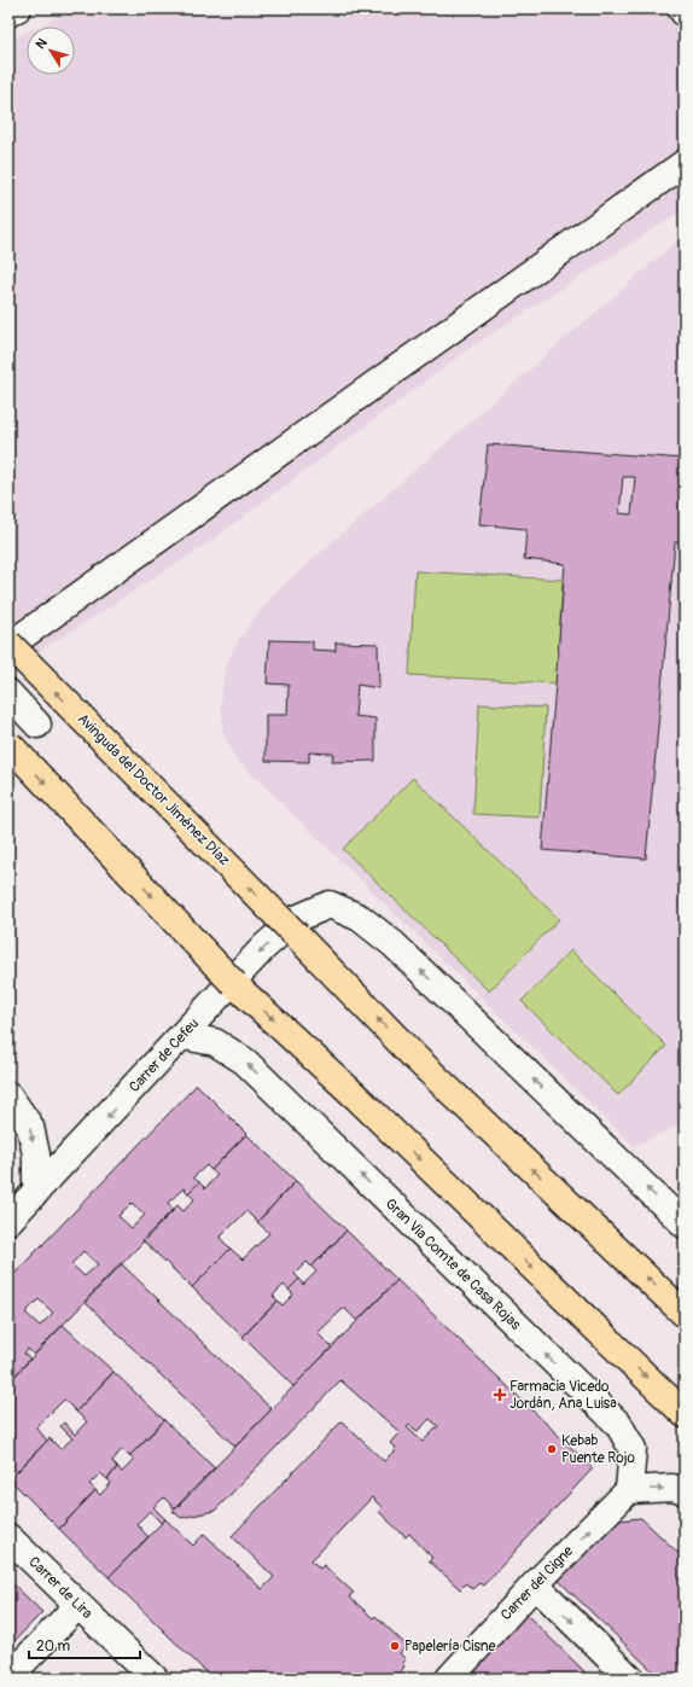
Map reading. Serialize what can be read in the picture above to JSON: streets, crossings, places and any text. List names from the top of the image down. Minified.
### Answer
{"streets":{"main road":["Avinguda del Doctor Jiménez Díaz"],"street":["Carrer de Cefeu","Gran Via Comte de Casa Rojas","Carrer del Cigne","Carrer de Lira"]},"crossings":[["Carrer de Cefeu","Gran Via Comte de Casa Rojas"],["Gran Via Comte de Casa Rojas","Carrer del Cigne"]],"one_way":["Gran Via Comte de Casa Rojas","Carrer del Cigne"],"places":{"health":["Farmacia Vicedo Jordán, Ana Luisa"],"other":["Kebab Puente Rojo","Papelería Cisne"]},"scale_bar":"20 m","north":"top left"}
